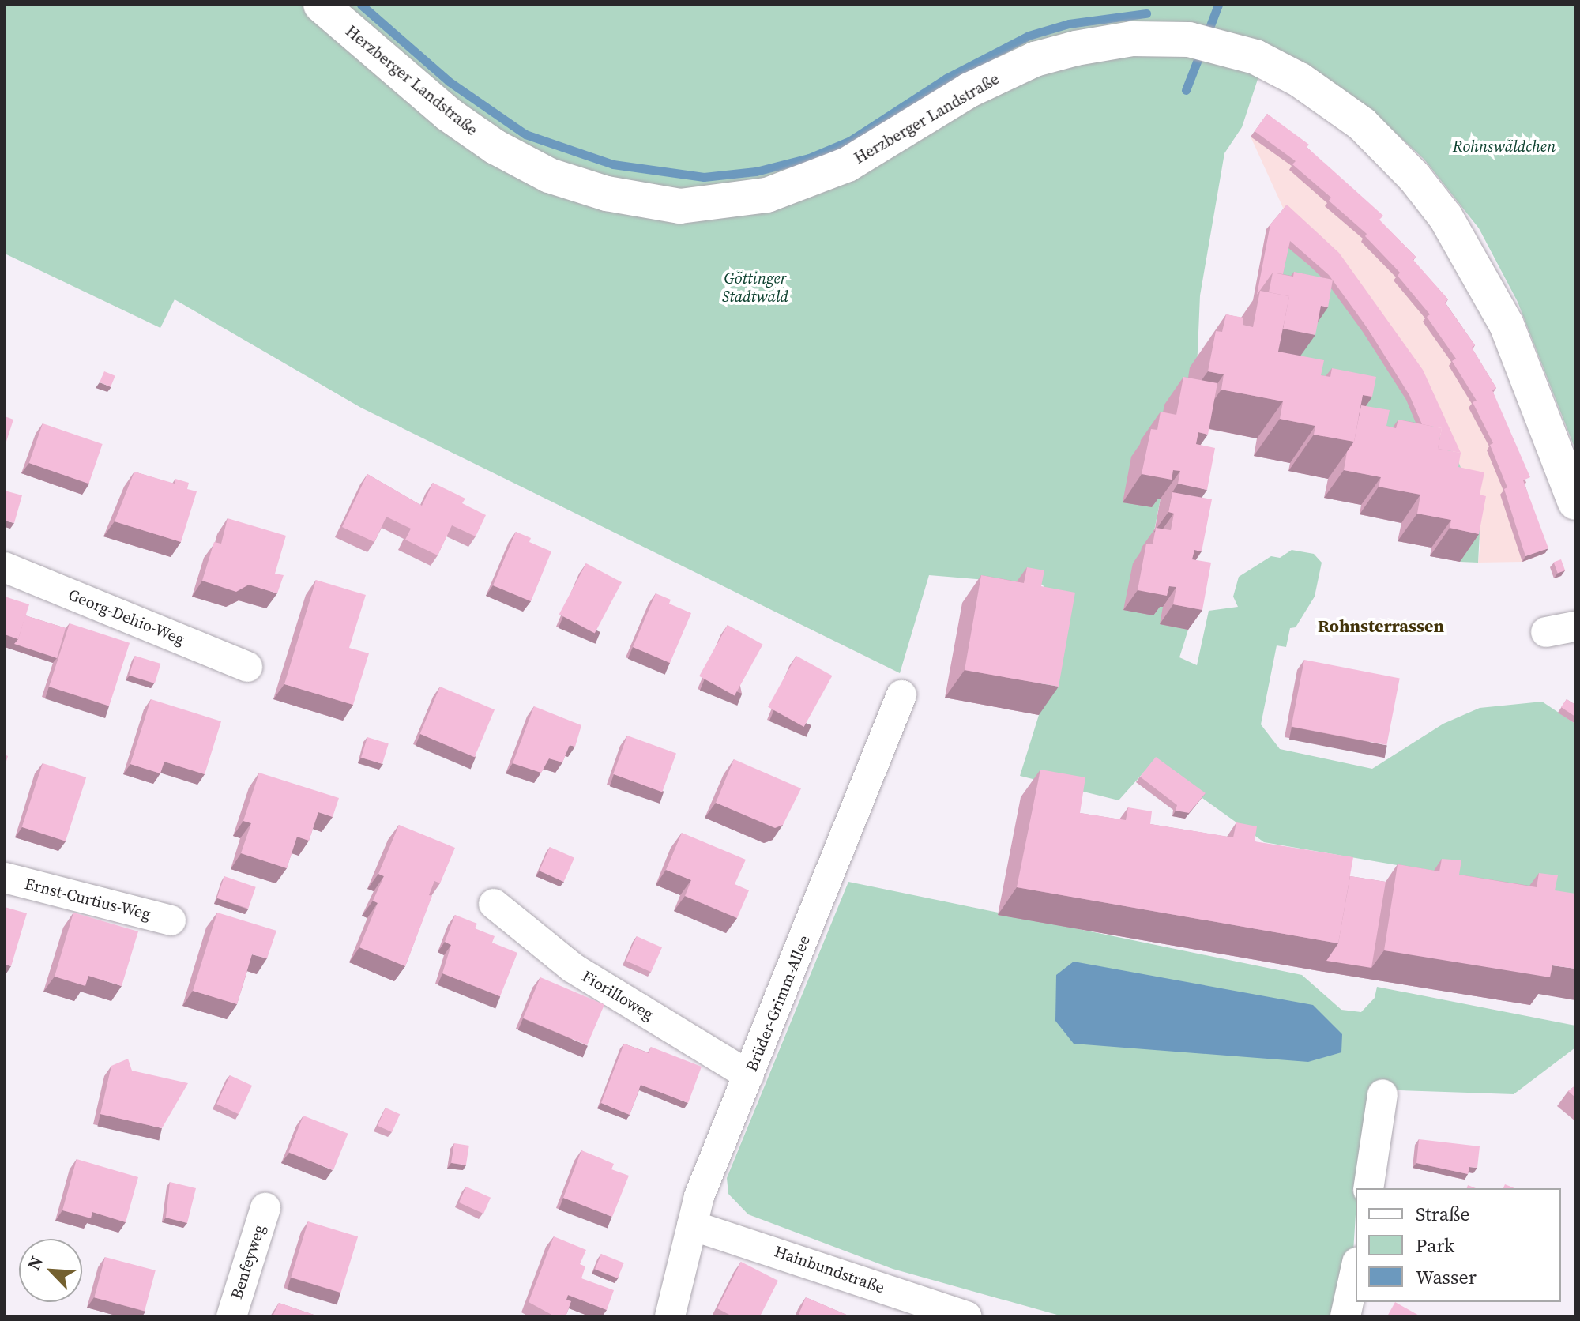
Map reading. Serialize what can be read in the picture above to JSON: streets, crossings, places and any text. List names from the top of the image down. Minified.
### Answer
{"streets":{"street":["Herzberger Landstraße","Georg-Dehio-Weg","Ernst-Curtius-Weg","Fiorilloweg","Brüder-Grimm-Allee","Benfeyweg","Hainbundstraße"]},"crossings":[["Fiorilloweg","Brüder-Grimm-Allee"],["Brüder-Grimm-Allee","Hainbundstraße"]],"districts":["Rohnsterrassen"],"parks":["Rohnswäldchen","Göttinger Stadtwald"],"legend":["Straße","Park","Wasser"],"north":"top left"}
